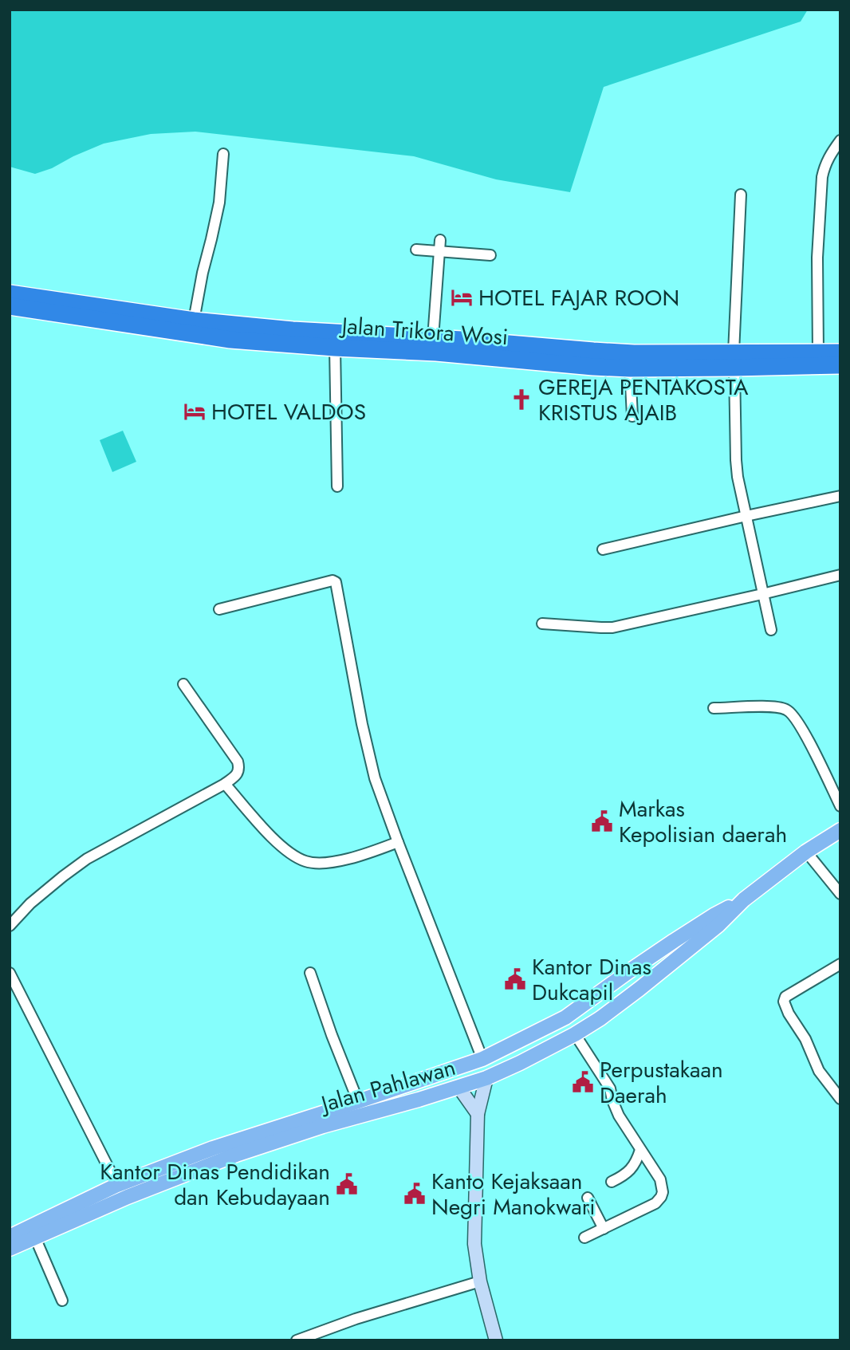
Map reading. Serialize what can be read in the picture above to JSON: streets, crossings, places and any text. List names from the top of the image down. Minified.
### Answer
{"streets":{"highway":["Jalan Trikora Wosi"],"main road":["Jalan Pahlawan"]},"places":{"hotel":["HOTEL FAJAR ROON","HOTEL VALDOS"],"church":["GEREJA PENTAKOSTA KRISTUS AJAIB"],"public building":["Markas Kepolisian daerah","Kantor Dinas Dukcapil","Perpustakaan Daerah","Kantor Dinas Pendidikan dan Kebudayaan","Kanto Kejaksaan Negri Manokwari"]}}
